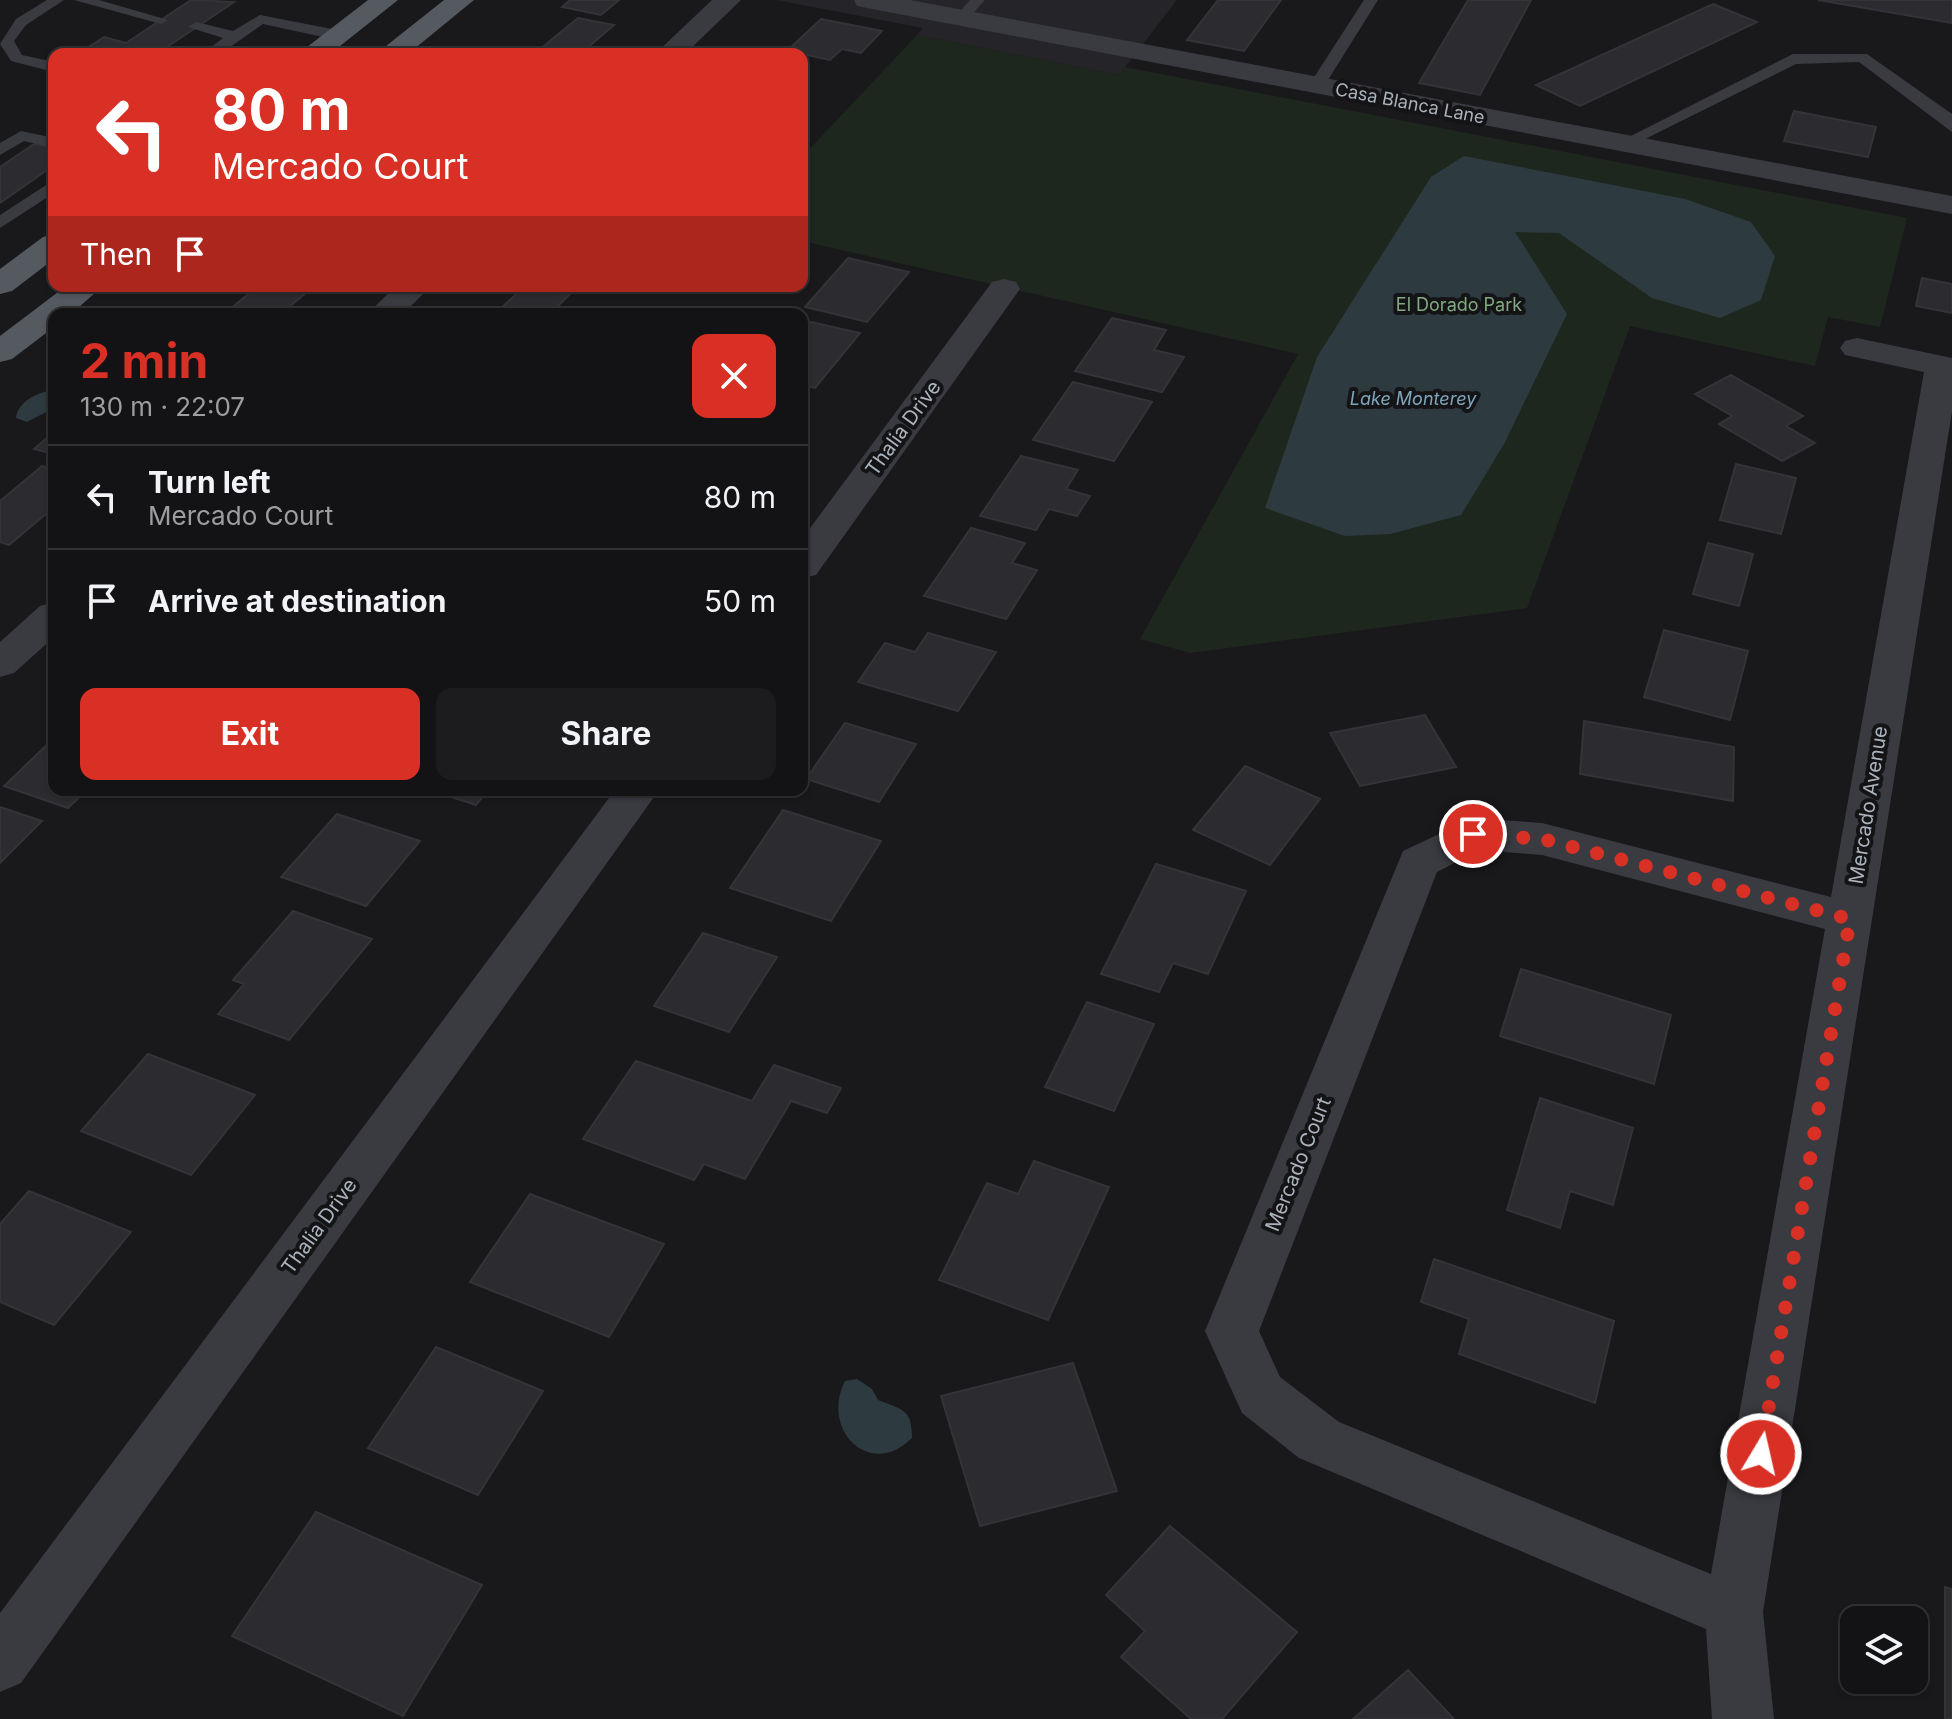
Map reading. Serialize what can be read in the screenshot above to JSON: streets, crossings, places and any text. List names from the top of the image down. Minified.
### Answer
{"streets":{"street":["Casa Blanca Lane","Thalia Drive","Mercado Avenue","Mercado Court"]},"crossings":[["Mercado Avenue","Mercado Court"]],"water":["Lake Monterey"],"parks":["El Dorado Park"],"page":{"turn":["80 m","Mercado Court"],"then":"Then","heading":["2 min","130 m · 22:07"],"list":[{"name":"Turn left","note":"Mercado Court","value":"80 m"},{"name":"Arrive at destination","value":"50 m"}],"buttons":["Exit","Share"]}}
